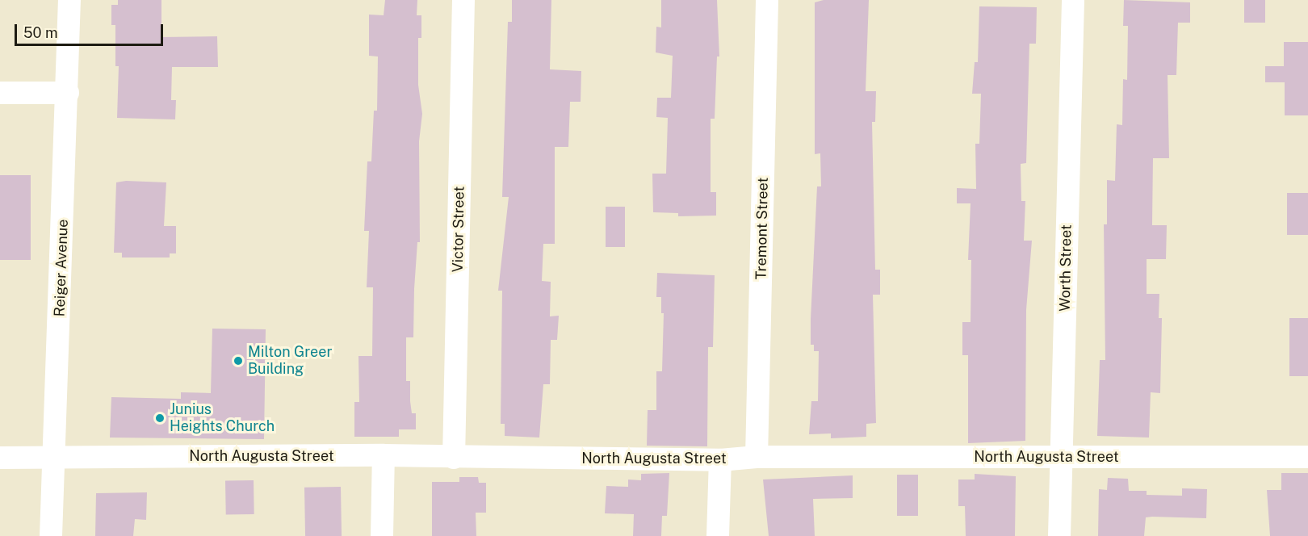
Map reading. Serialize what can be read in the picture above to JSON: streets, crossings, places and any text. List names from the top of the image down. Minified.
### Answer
{"streets":{"street":["Tremont Street","Victor Street","Reiger Avenue","Worth Street","North Augusta Street"]},"crossings":[["Tremont Street","North Augusta Street"],["Victor Street","North Augusta Street"],["Reiger Avenue","North Augusta Street"],["Worth Street","North Augusta Street"]],"places":["Milton Greer Building","Junius Heights Church"],"scale_bar":"50 m"}
